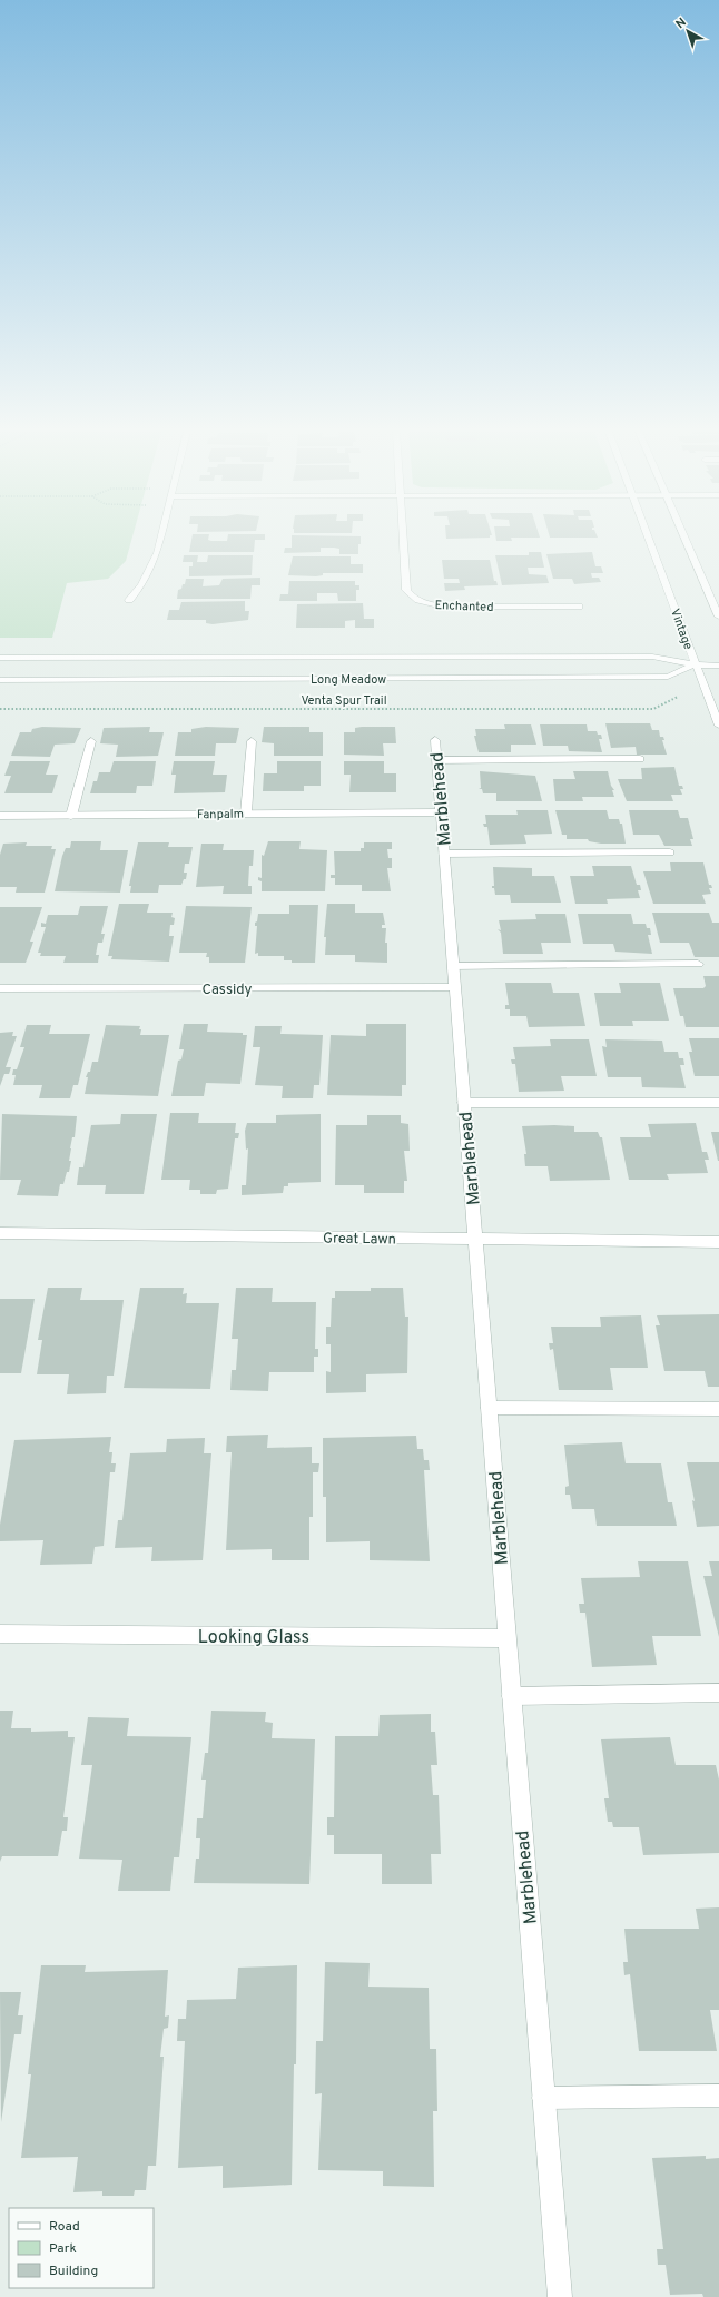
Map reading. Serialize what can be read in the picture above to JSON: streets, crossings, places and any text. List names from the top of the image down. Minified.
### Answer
{"streets":{"street":["Enchanted","Vintage","Long Meadow","Marblehead","Fanpalm","Cassidy","Great Lawn","Looking Glass"],"path":["Venta Spur Trail"]},"crossings":[["Vintage","Long Meadow"],["Marblehead","Fanpalm"],["Marblehead","Cassidy"],["Marblehead","Great Lawn"],["Marblehead","Looking Glass"]],"legend":["Road","Park","Building"],"north":"top left"}
